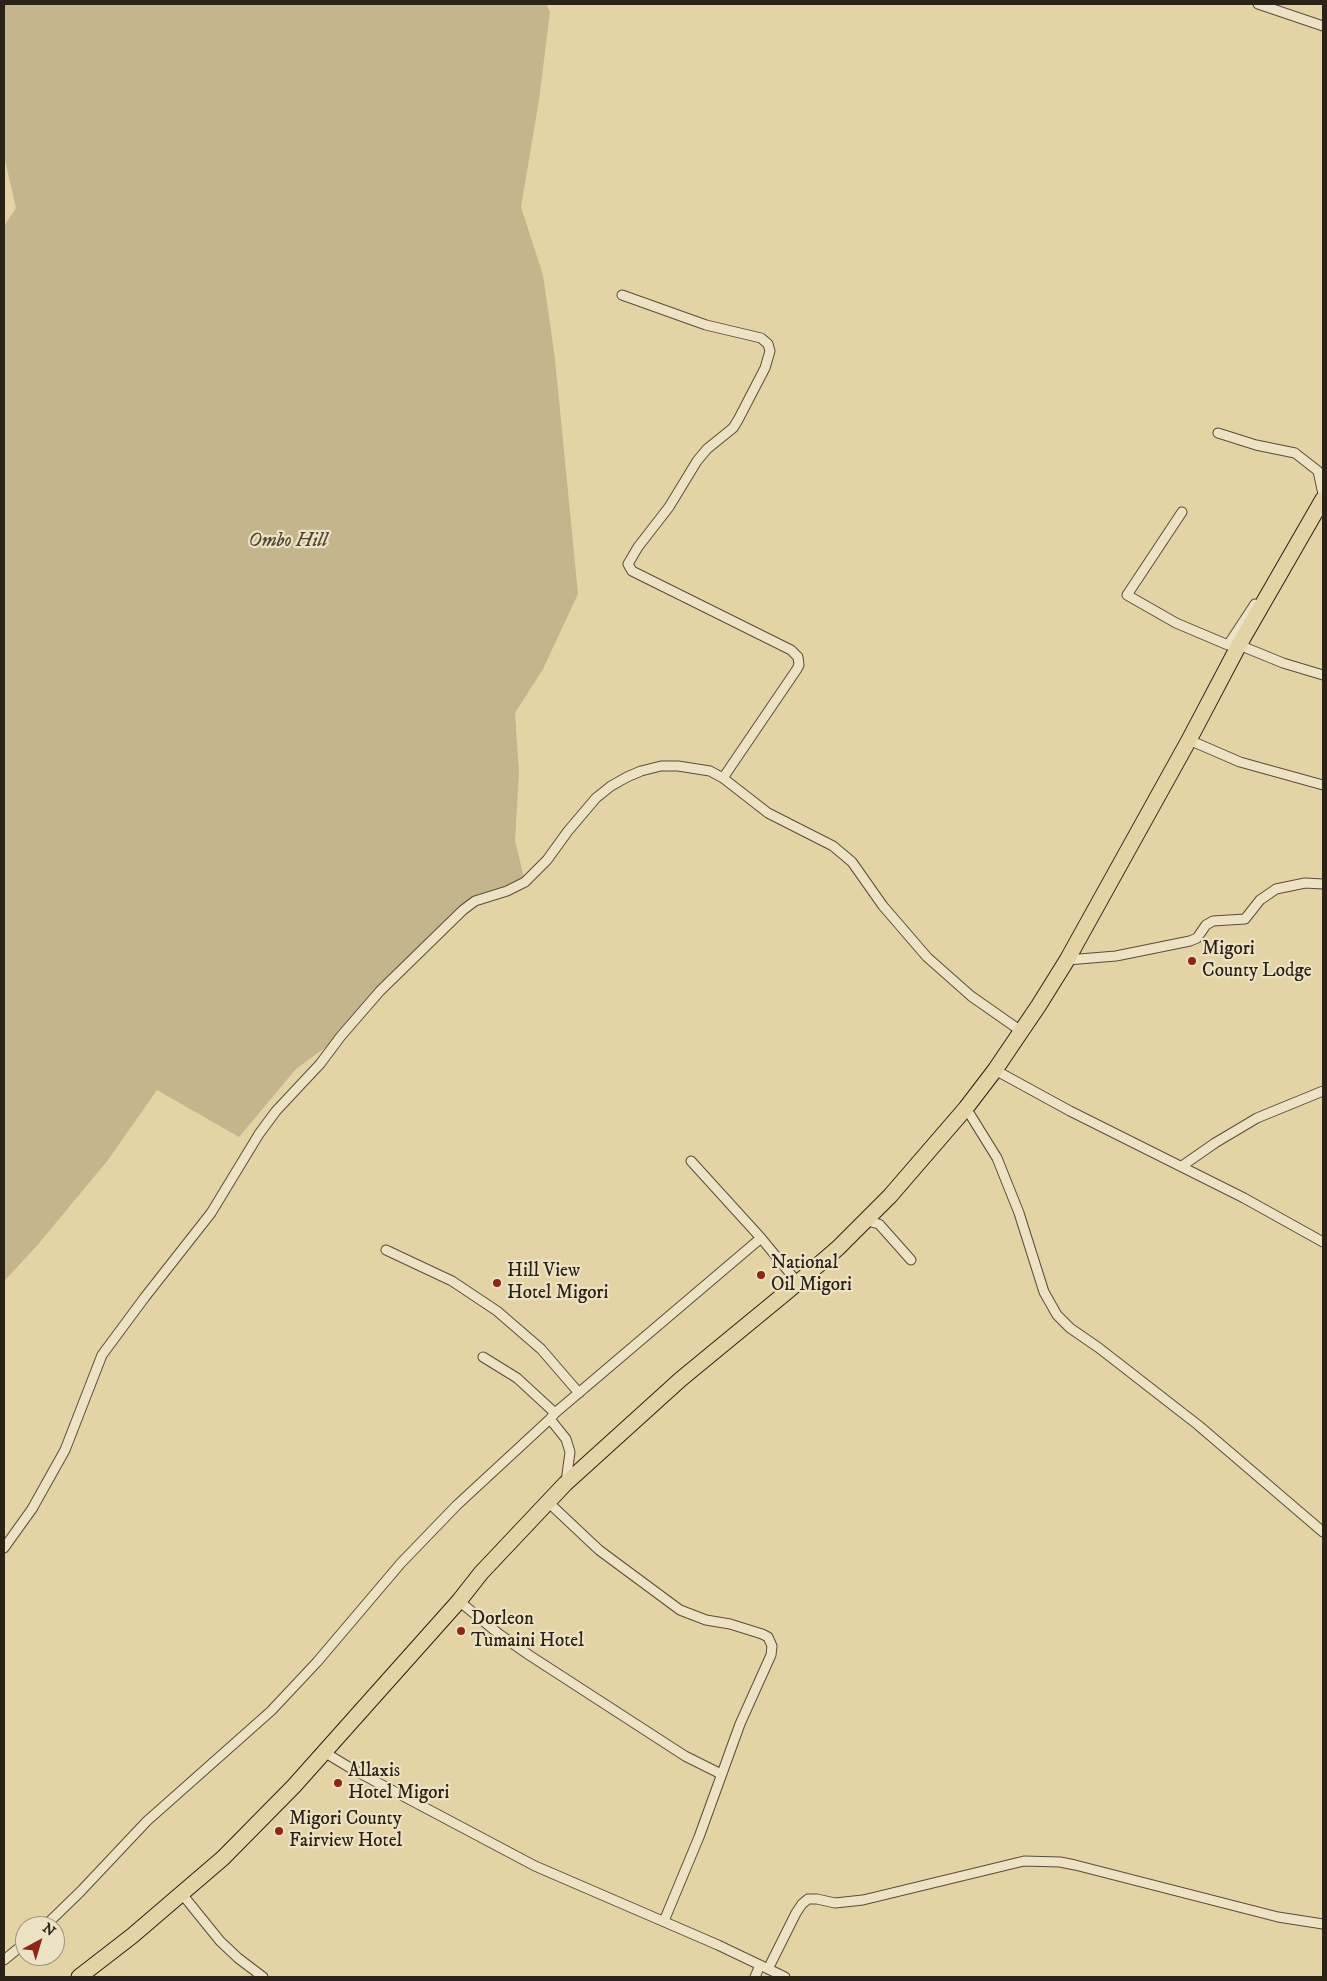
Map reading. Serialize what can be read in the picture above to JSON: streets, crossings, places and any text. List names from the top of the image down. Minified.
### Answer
{"parks":["Ombo Hill"],"places":["Migori County Lodge","National Oil Migori","Hill View Hotel Migori","Dorleon Tumaini Hotel","Allaxis Hotel Migori","Migori County Fairview Hotel"],"north":"top right"}
